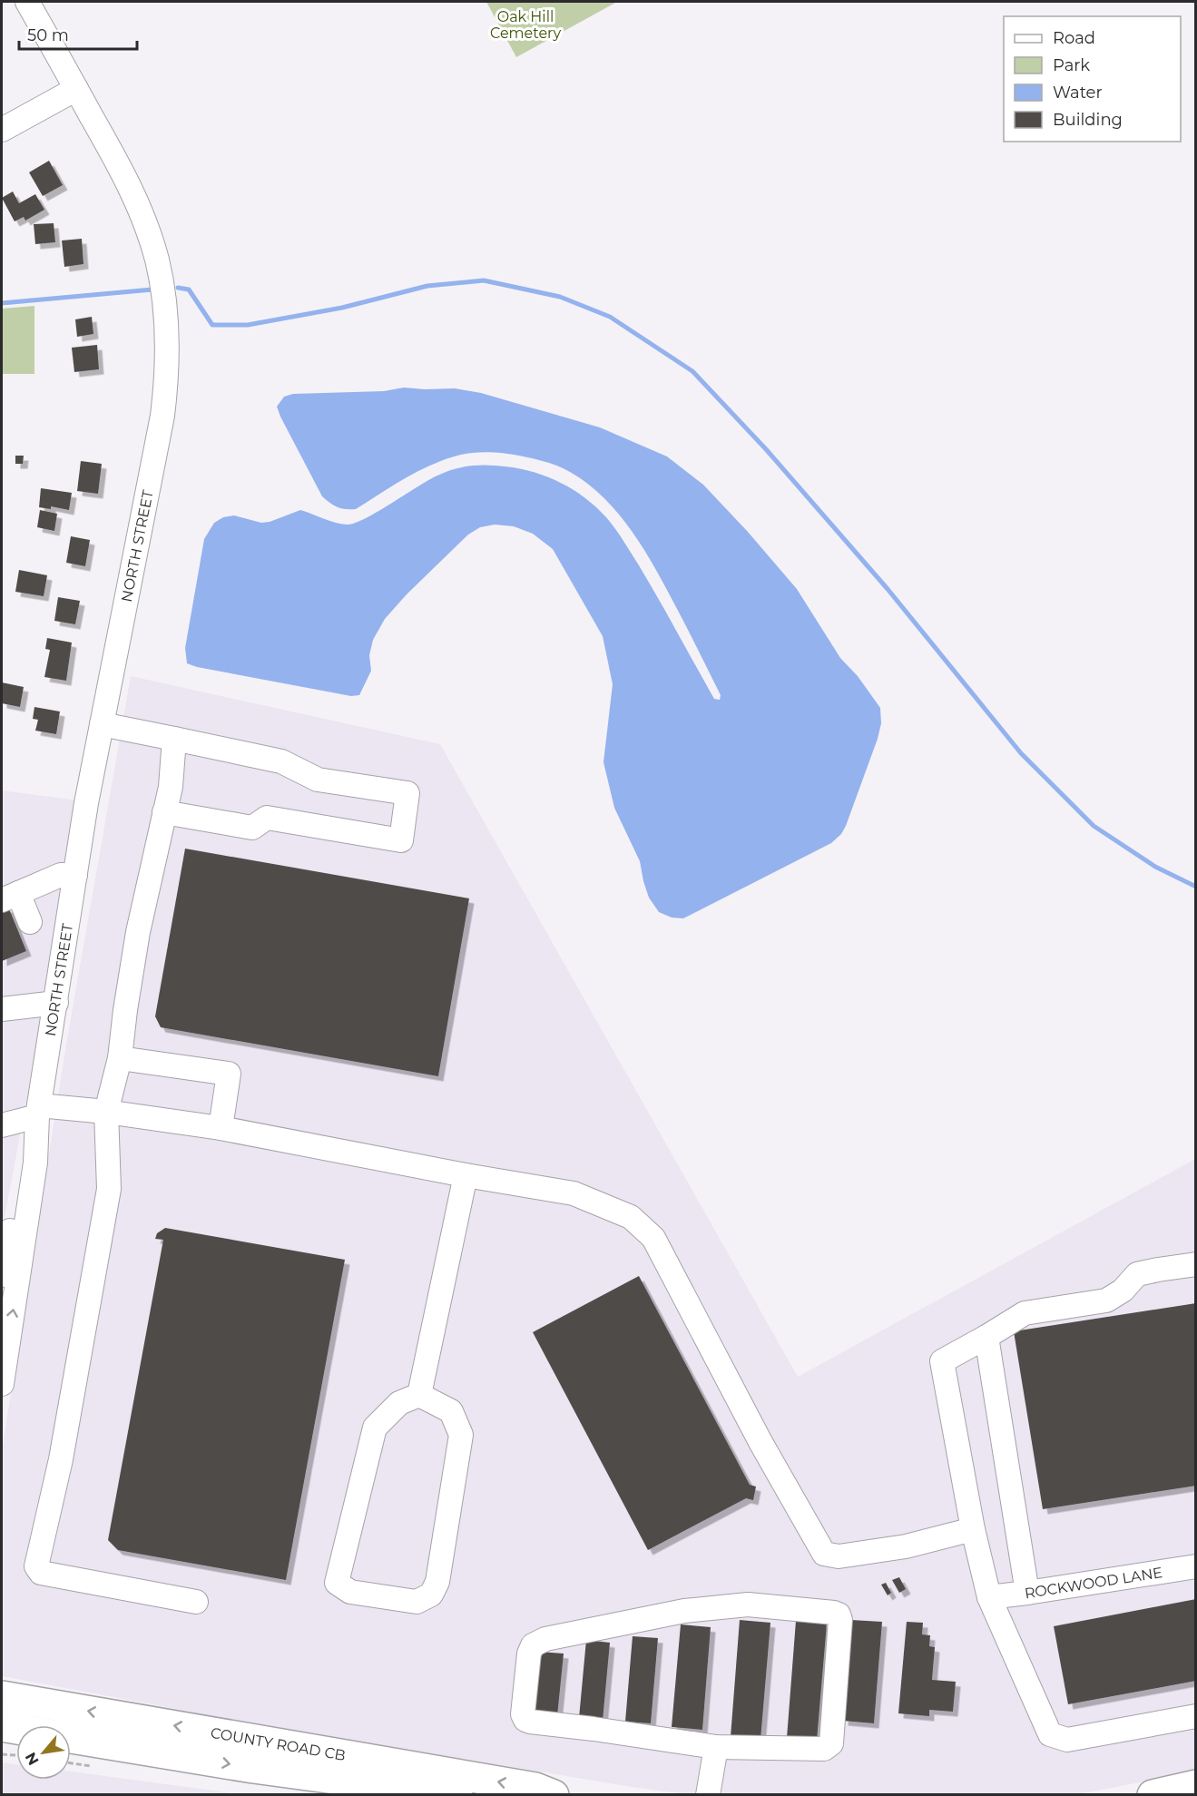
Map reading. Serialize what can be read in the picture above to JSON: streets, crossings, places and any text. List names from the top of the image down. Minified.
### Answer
{"streets":{"main road":["COUNTY ROAD CB"],"street":["NORTH STREET","ROCKWOOD LANE"]},"parks":["Oak Hill Cemetery"],"legend":["Road","Park","Water","Building"],"scale_bar":"50 m","north":"bottom left"}
